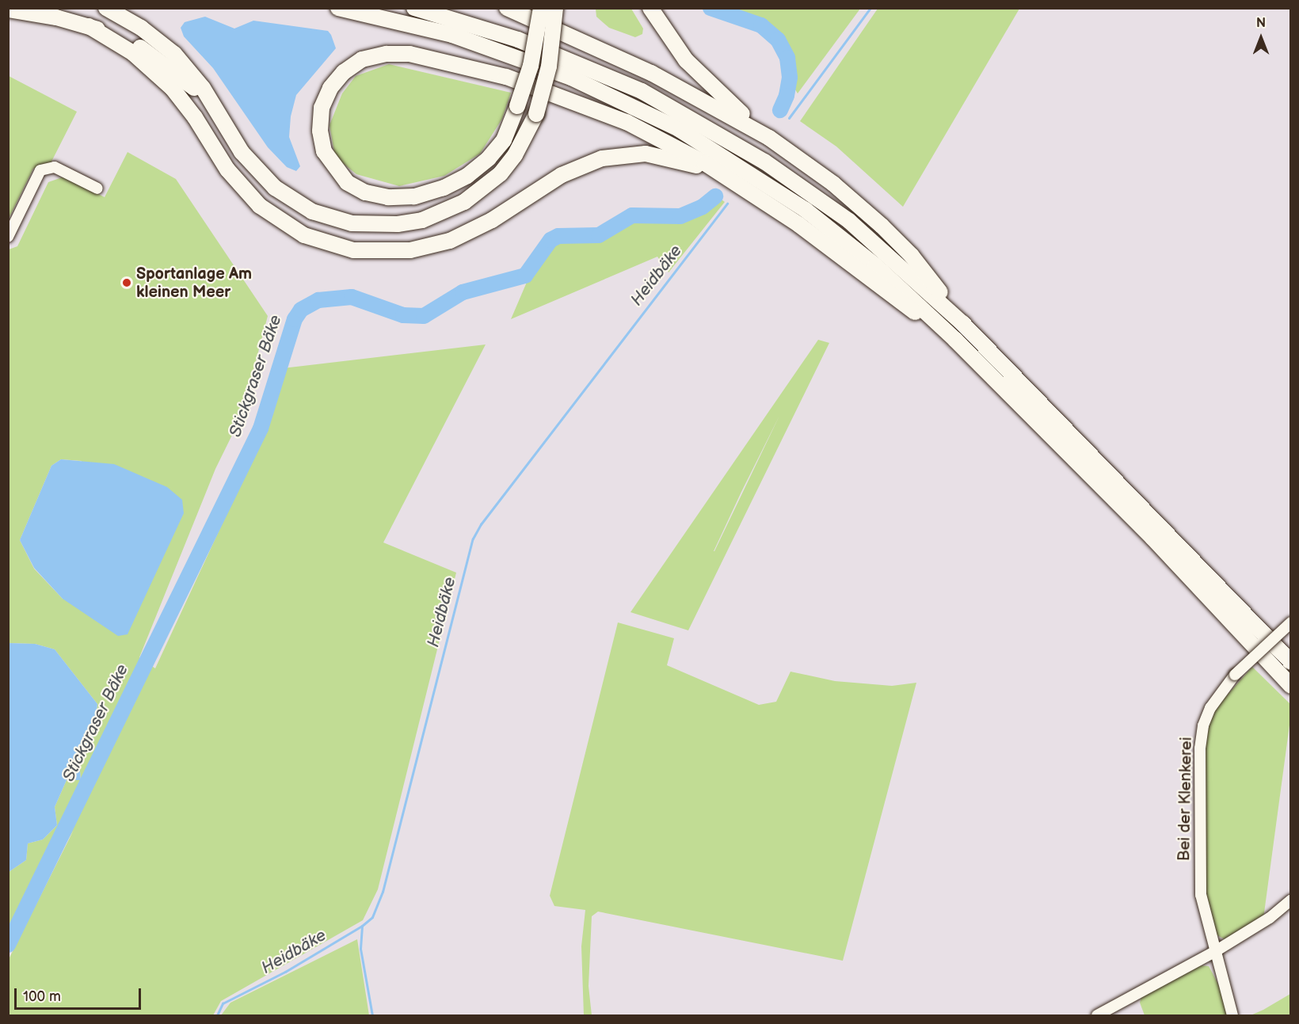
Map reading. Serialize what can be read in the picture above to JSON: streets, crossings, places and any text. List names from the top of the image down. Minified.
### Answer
{"streets":{"street":["Bei der Klenkerei"]},"water":["Heidbäke","Stickgraser Bäke"],"places":["Sportanlage Am kleinen Meer"],"scale_bar":"100 m","north":"top"}
